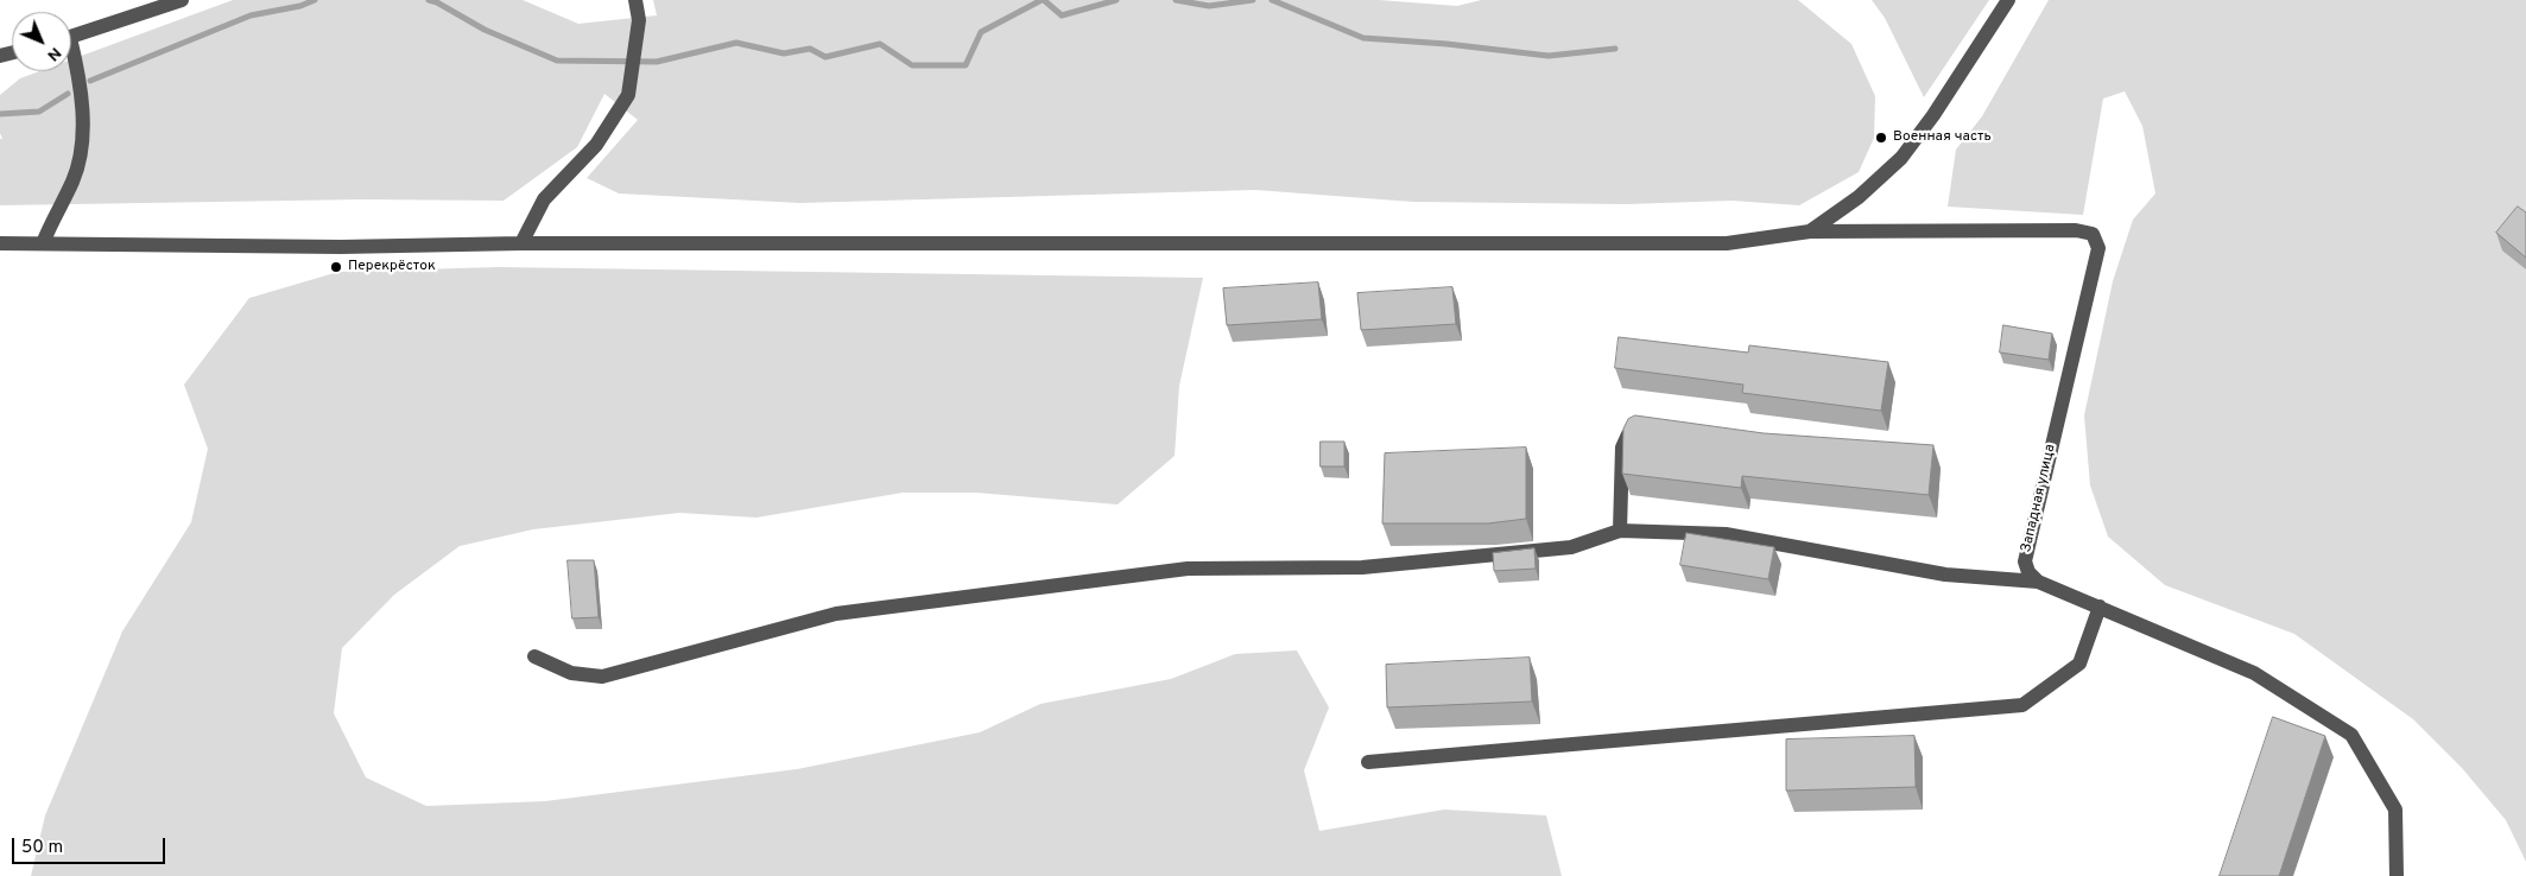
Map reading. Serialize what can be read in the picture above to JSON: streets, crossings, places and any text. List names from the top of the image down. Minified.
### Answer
{"streets":{"street":["Западная улица"]},"places":["Военная часть","Перекрёсток"],"scale_bar":"50 m","north":"bottom right"}
